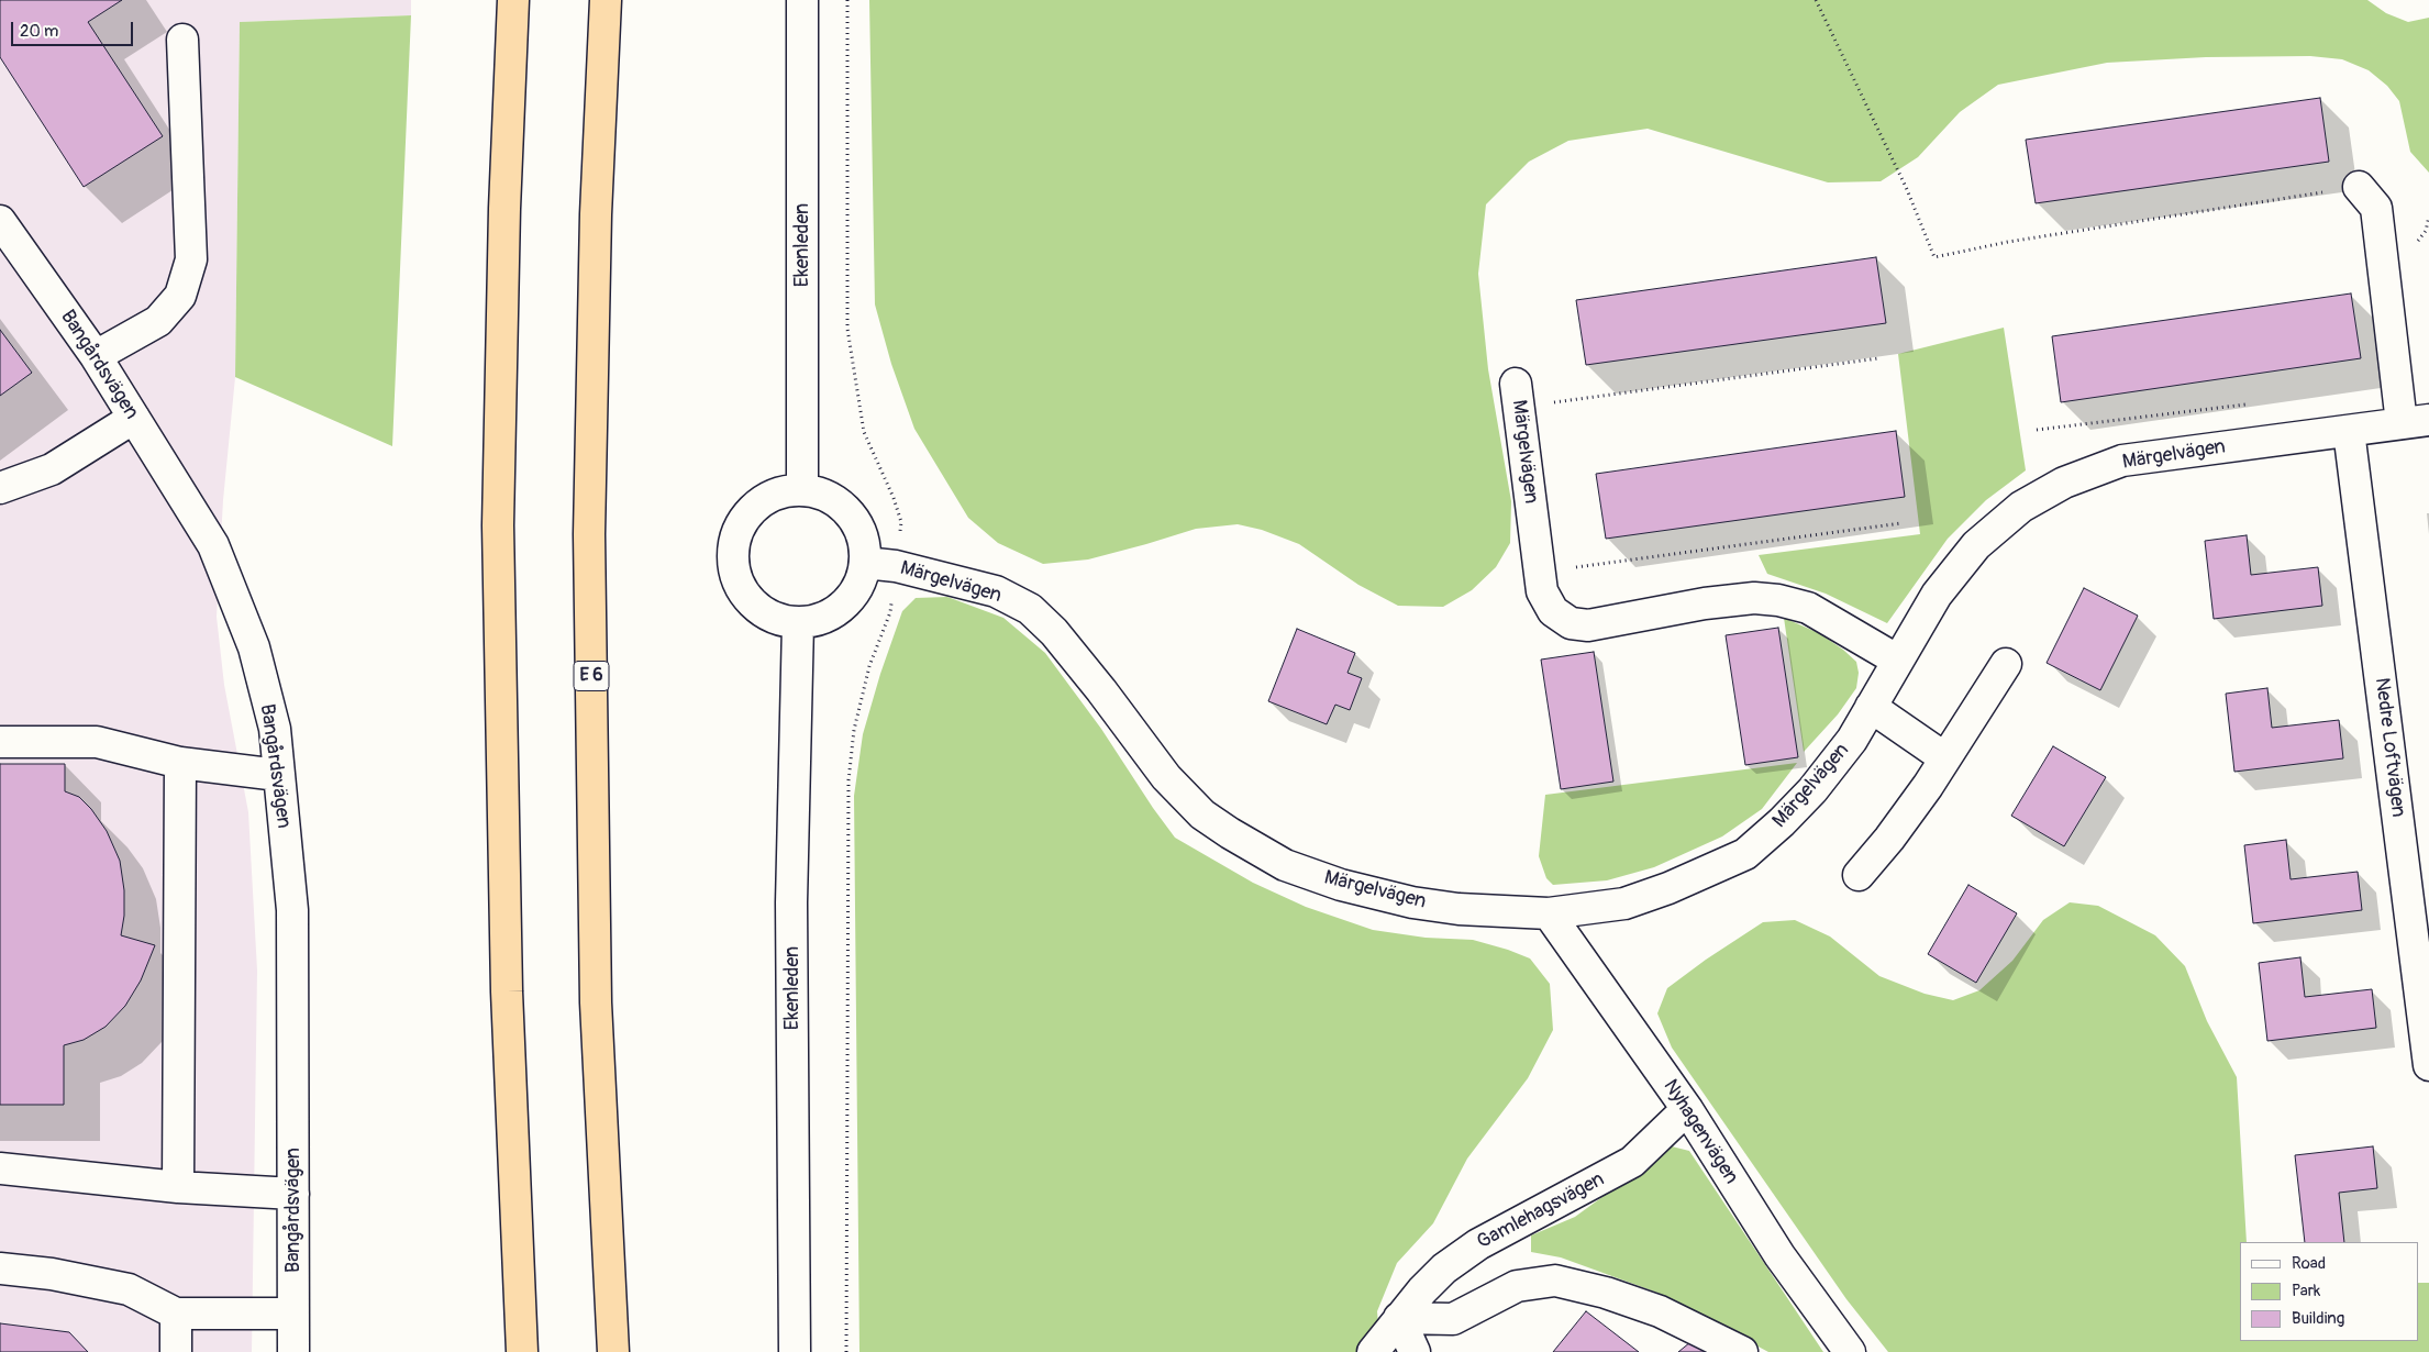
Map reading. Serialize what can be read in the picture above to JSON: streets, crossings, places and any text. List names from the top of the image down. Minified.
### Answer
{"streets":{"highway":["E 6"],"street":["Ekenleden","Bangårdsvägen","Märgelvägen","Nedre Loftvägen","Nyhagenvägen","Gamlehagsvägen"]},"crossings":[["Ekenleden","Märgelvägen"],["Märgelvägen","Nedre Loftvägen"],["Märgelvägen","Nyhagenvägen"],["Nyhagenvägen","Gamlehagsvägen"]],"legend":["Road","Park","Building"],"scale_bar":"20 m"}
